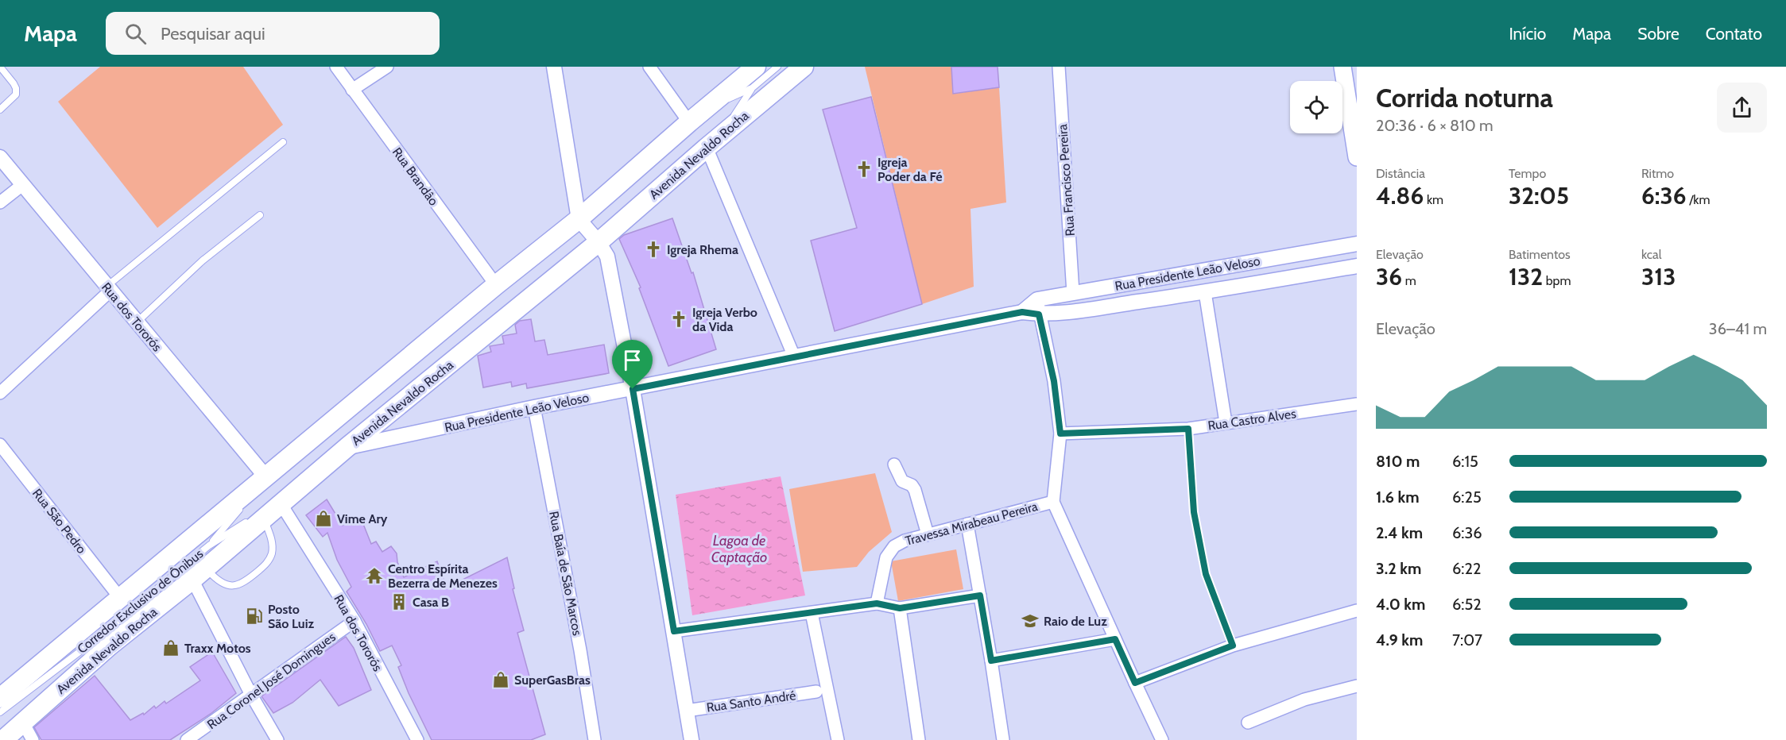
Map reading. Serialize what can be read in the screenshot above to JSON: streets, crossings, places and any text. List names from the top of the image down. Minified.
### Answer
{"streets":{"highway":["Avenida Nevaldo Rocha"],"street":["Rua Brandâo","Rua Francisco Pereira","Rua Presidente Leão Veloso","Rua dos Tororós","Rua Castro Alves","Rua São Pedro","Travessa Mirabeau Pereira","Rua Baía de São Marcos","Rua Coronel José Domingues","Rua Santo André"],"lane":["Corredor Exclusivo de Ônibus"]},"crossings":[["Avenida Nevaldo Rocha","Rua Presidente Leão Veloso"],["Avenida Nevaldo Rocha","Rua dos Tororós"],["Avenida Nevaldo Rocha","Corredor Exclusivo de Ônibus"],["Rua Francisco Pereira","Rua Presidente Leão Veloso"],["Rua Presidente Leão Veloso","Rua Baía de São Marcos"],["Rua dos Tororós","Corredor Exclusivo de Ônibus"],["Rua dos Tororós","Rua Coronel José Domingues"]],"water":["Lagoa de Captação"],"places":{"church":["Igreja Poder da Fé","Igreja Rhema","Igreja Verbo da Vida"],"shop":["Vime Ary","Traxx Motos","SuperGasBras"],"temple":["Centro Espírita Bezerra de Menezes"],"building":["Casa B"],"fuel station":["Posto São Luiz"],"school or university":["Raio de Luz"]},"page":{"header":"Mapa","search":"Pesquisar aqui","nav":["Início","Mapa","Sobre","Contato"],"heading":["Corrida noturna","20:36 · 6 × 810 m"],"stats":[["Distância","4.86 km"],["Tempo","32:05"],["Ritmo","6:36 /km"],["Elevação","36 m"],["Batimentos","132 bpm"],["kcal","313"]],"chart":["Elevação","36–41 m"],"list":[{"name":"810 m","note":"6:15"},{"name":"1.6 km","note":"6:25"},{"name":"2.4 km","note":"6:36"},{"name":"3.2 km","note":"6:22"},{"name":"4.0 km","note":"6:52"},{"name":"4.9 km","note":"7:07"}]}}
